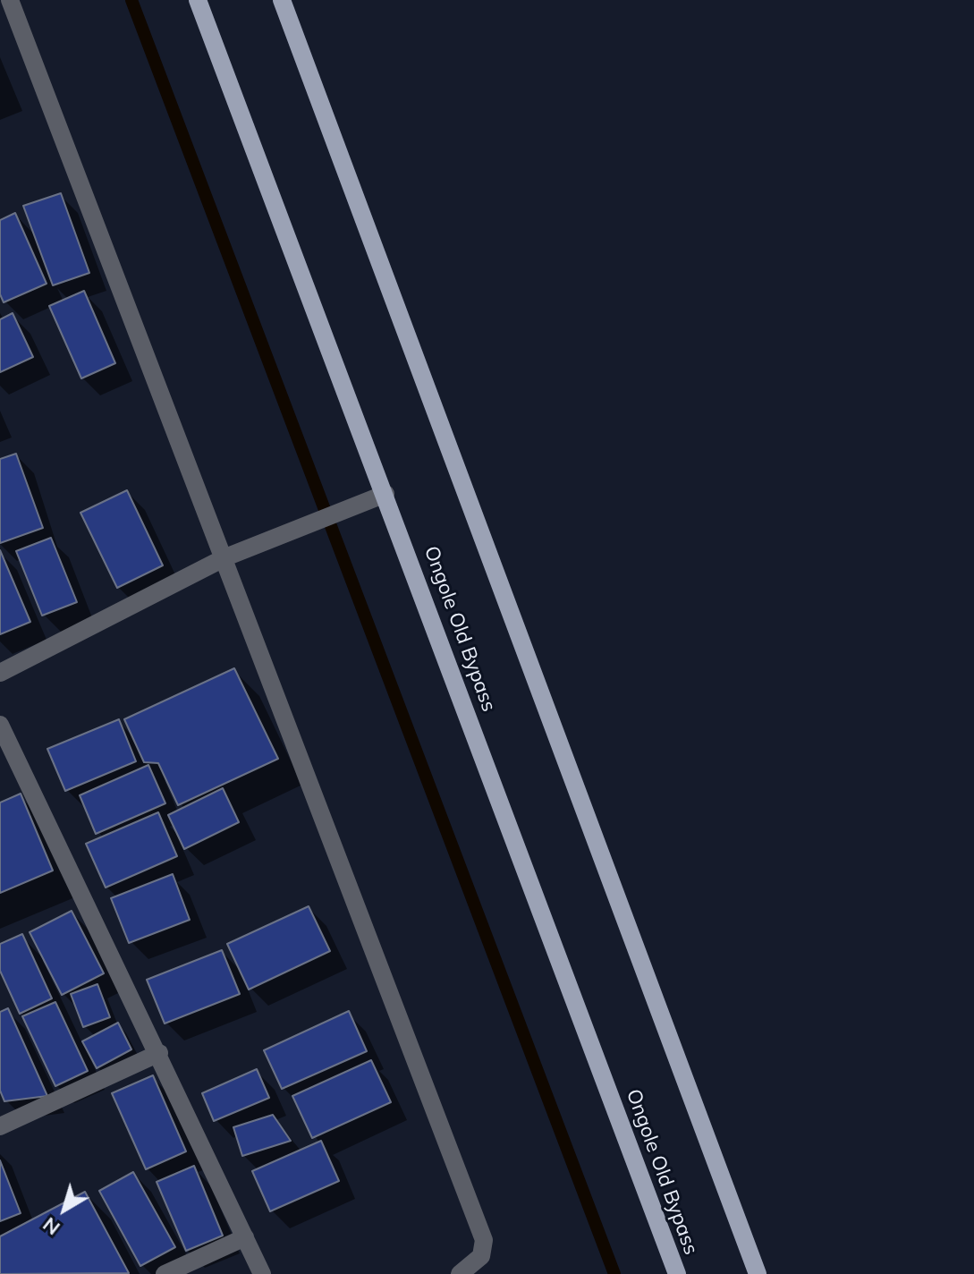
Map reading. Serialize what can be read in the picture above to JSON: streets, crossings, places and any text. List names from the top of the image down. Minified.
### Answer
{"streets":{"main road":["Ongole Old Bypass"]},"north":"bottom left"}
